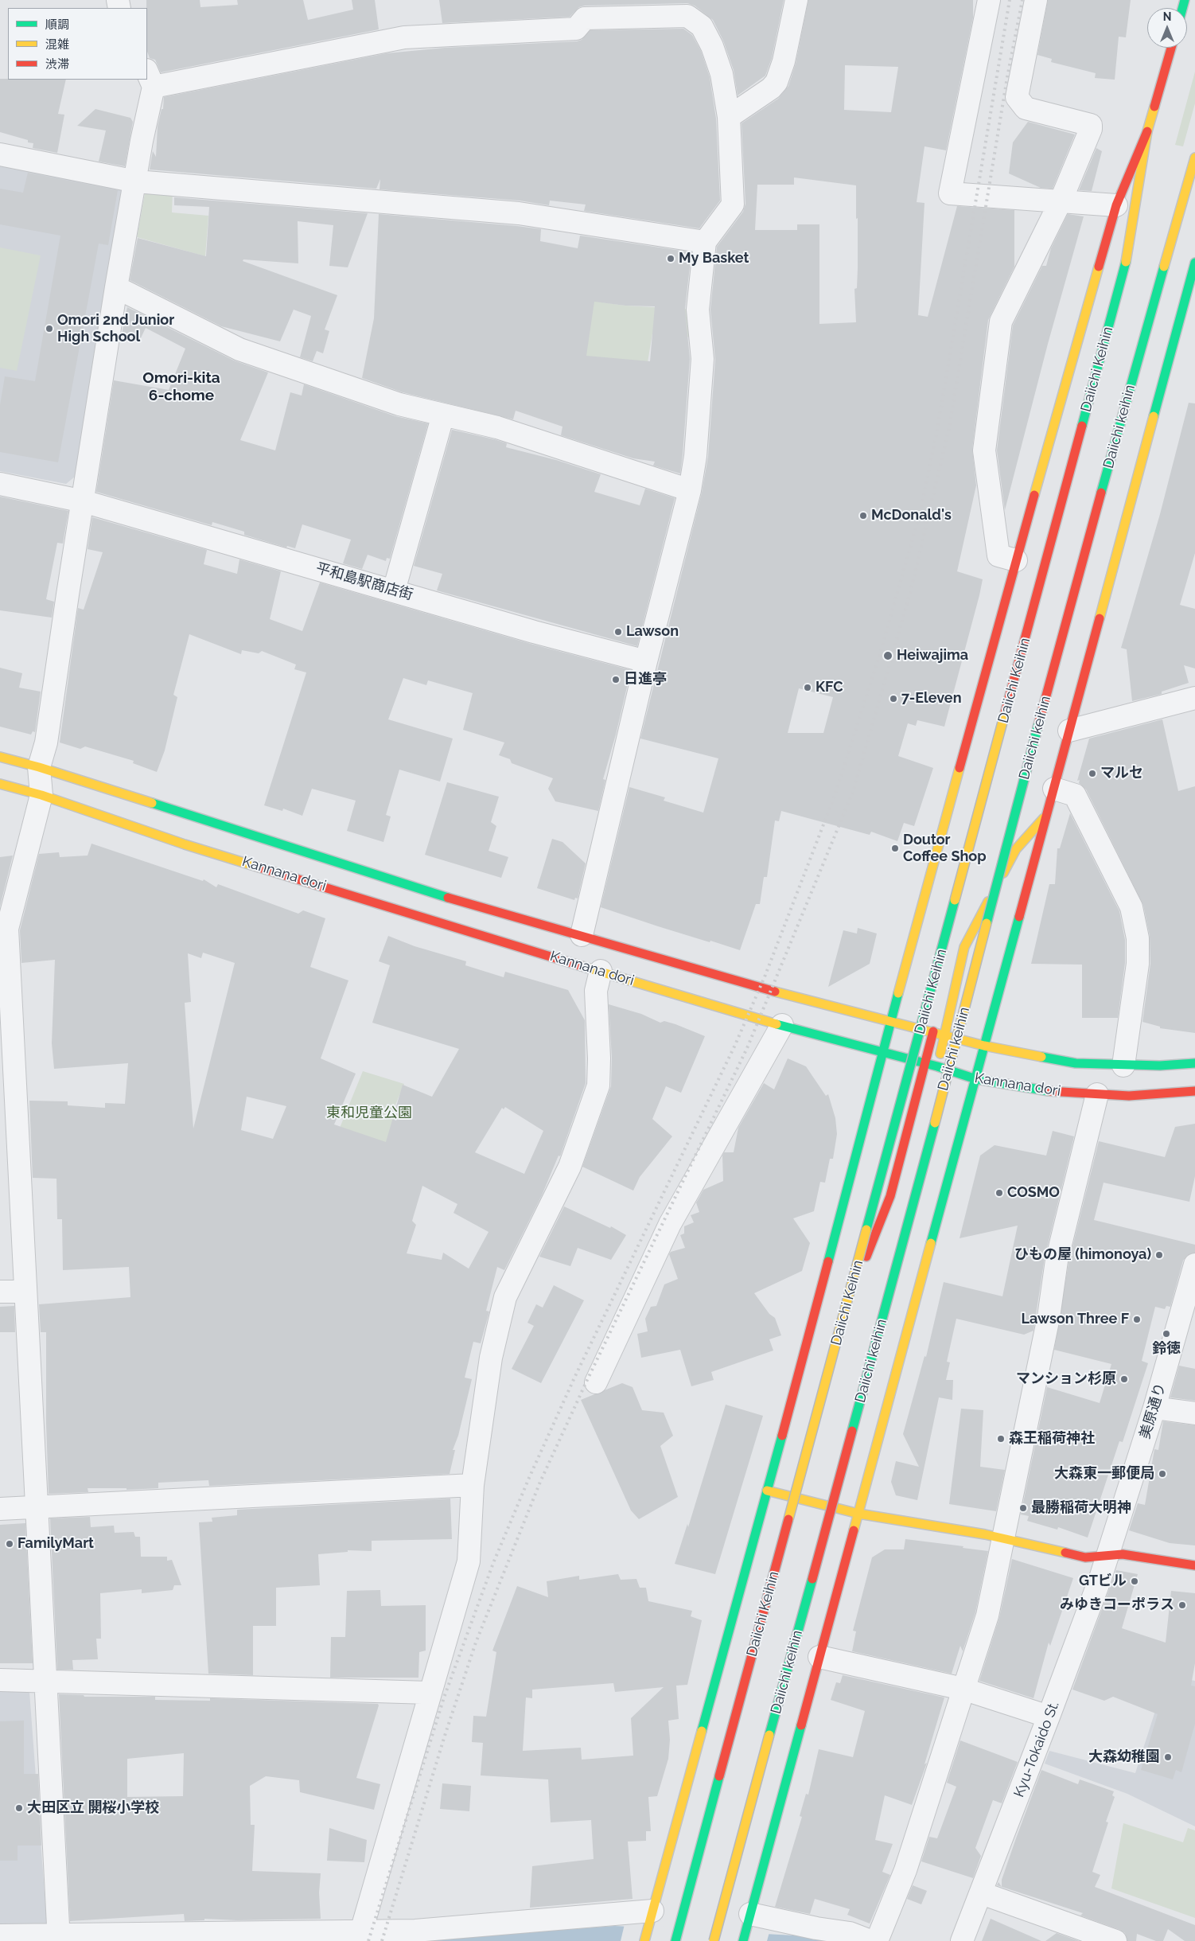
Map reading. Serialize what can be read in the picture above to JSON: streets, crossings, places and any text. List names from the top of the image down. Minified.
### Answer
{"streets":{"main road":["Daiichi Keihin","Daiichi keihin","Kannana dori"],"street":["平和島駅商店街","美原通り","Kyu-Tokaido St."]},"crossings":[["美原通り","Kyu-Tokaido St."]],"districts":["Omori-kita 6-chome"],"parks":["東和児童公園"],"places":["My Basket","Omori 2nd Junior High School","McDonald's","Lawson","Heiwajima","日進亭","KFC","7-Eleven","マルセ","Doutor Coffee Shop","COSMO","ひもの屋 (himonoya)","Lawson Three F","鈴徳","マンション杉原","森王稲荷神社","大森東一郵便局","最勝稲荷大明神","FamilyMart","GTビル","みゆきコーポラス","大森幼稚園","大田区立 開桜小学校"],"legend":["順調","混雑","渋滞"],"north":"top"}
